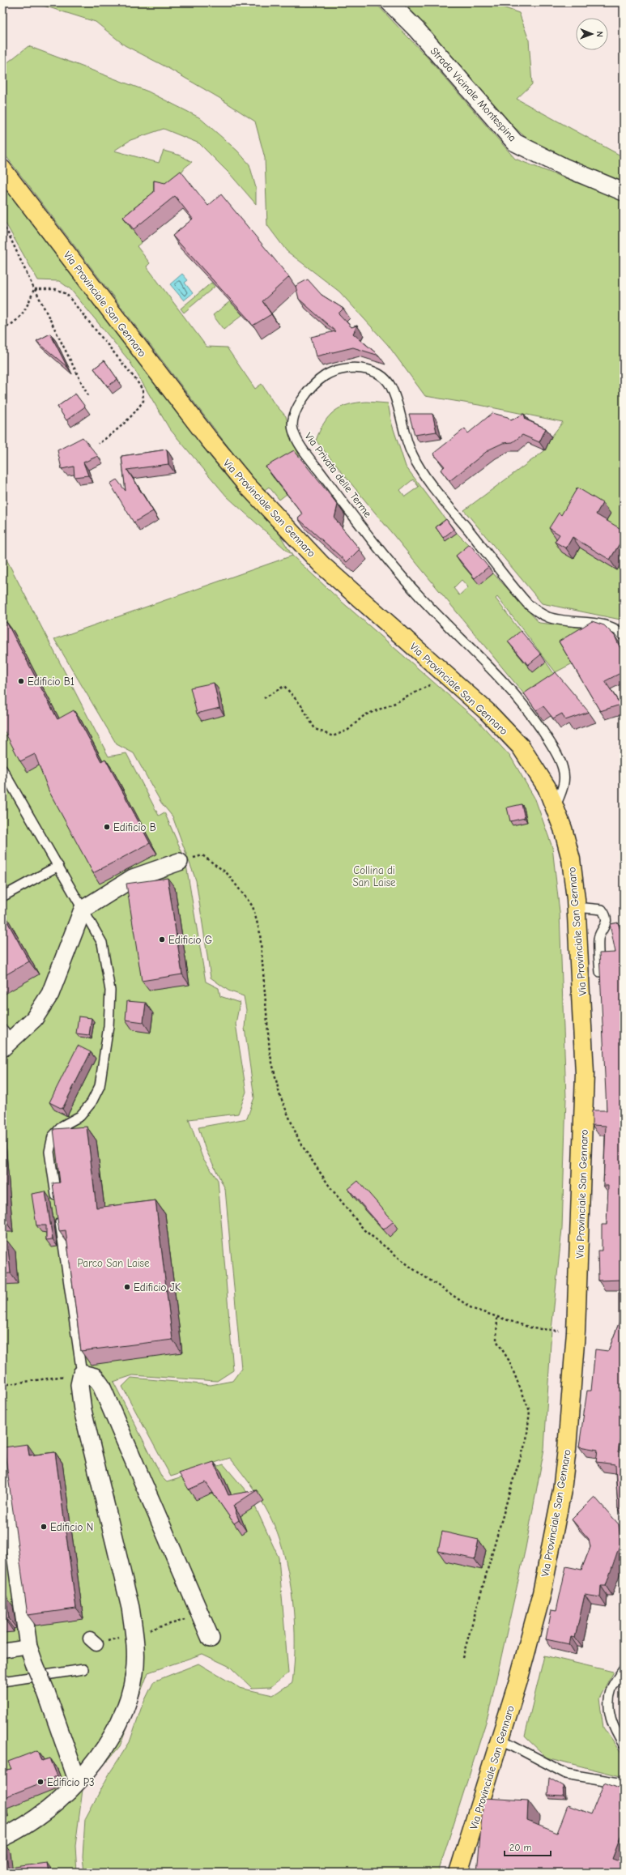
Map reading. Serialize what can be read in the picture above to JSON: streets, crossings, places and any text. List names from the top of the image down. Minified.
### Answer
{"streets":{"main road":["Via Provinciale San Gennaro"],"street":["Strada Vicinale Montespina"],"lane":["Via Privata delle Terme"]},"crossings":[["Via Provinciale San Gennaro","Via Privata delle Terme"]],"parks":["Collina di San Laise","Parco San Laise"],"places":["Edificio B1","Edificio B","Edificio G","Edificio JK","Edificio N","Edificio P3"],"scale_bar":"20 m","north":"right"}
